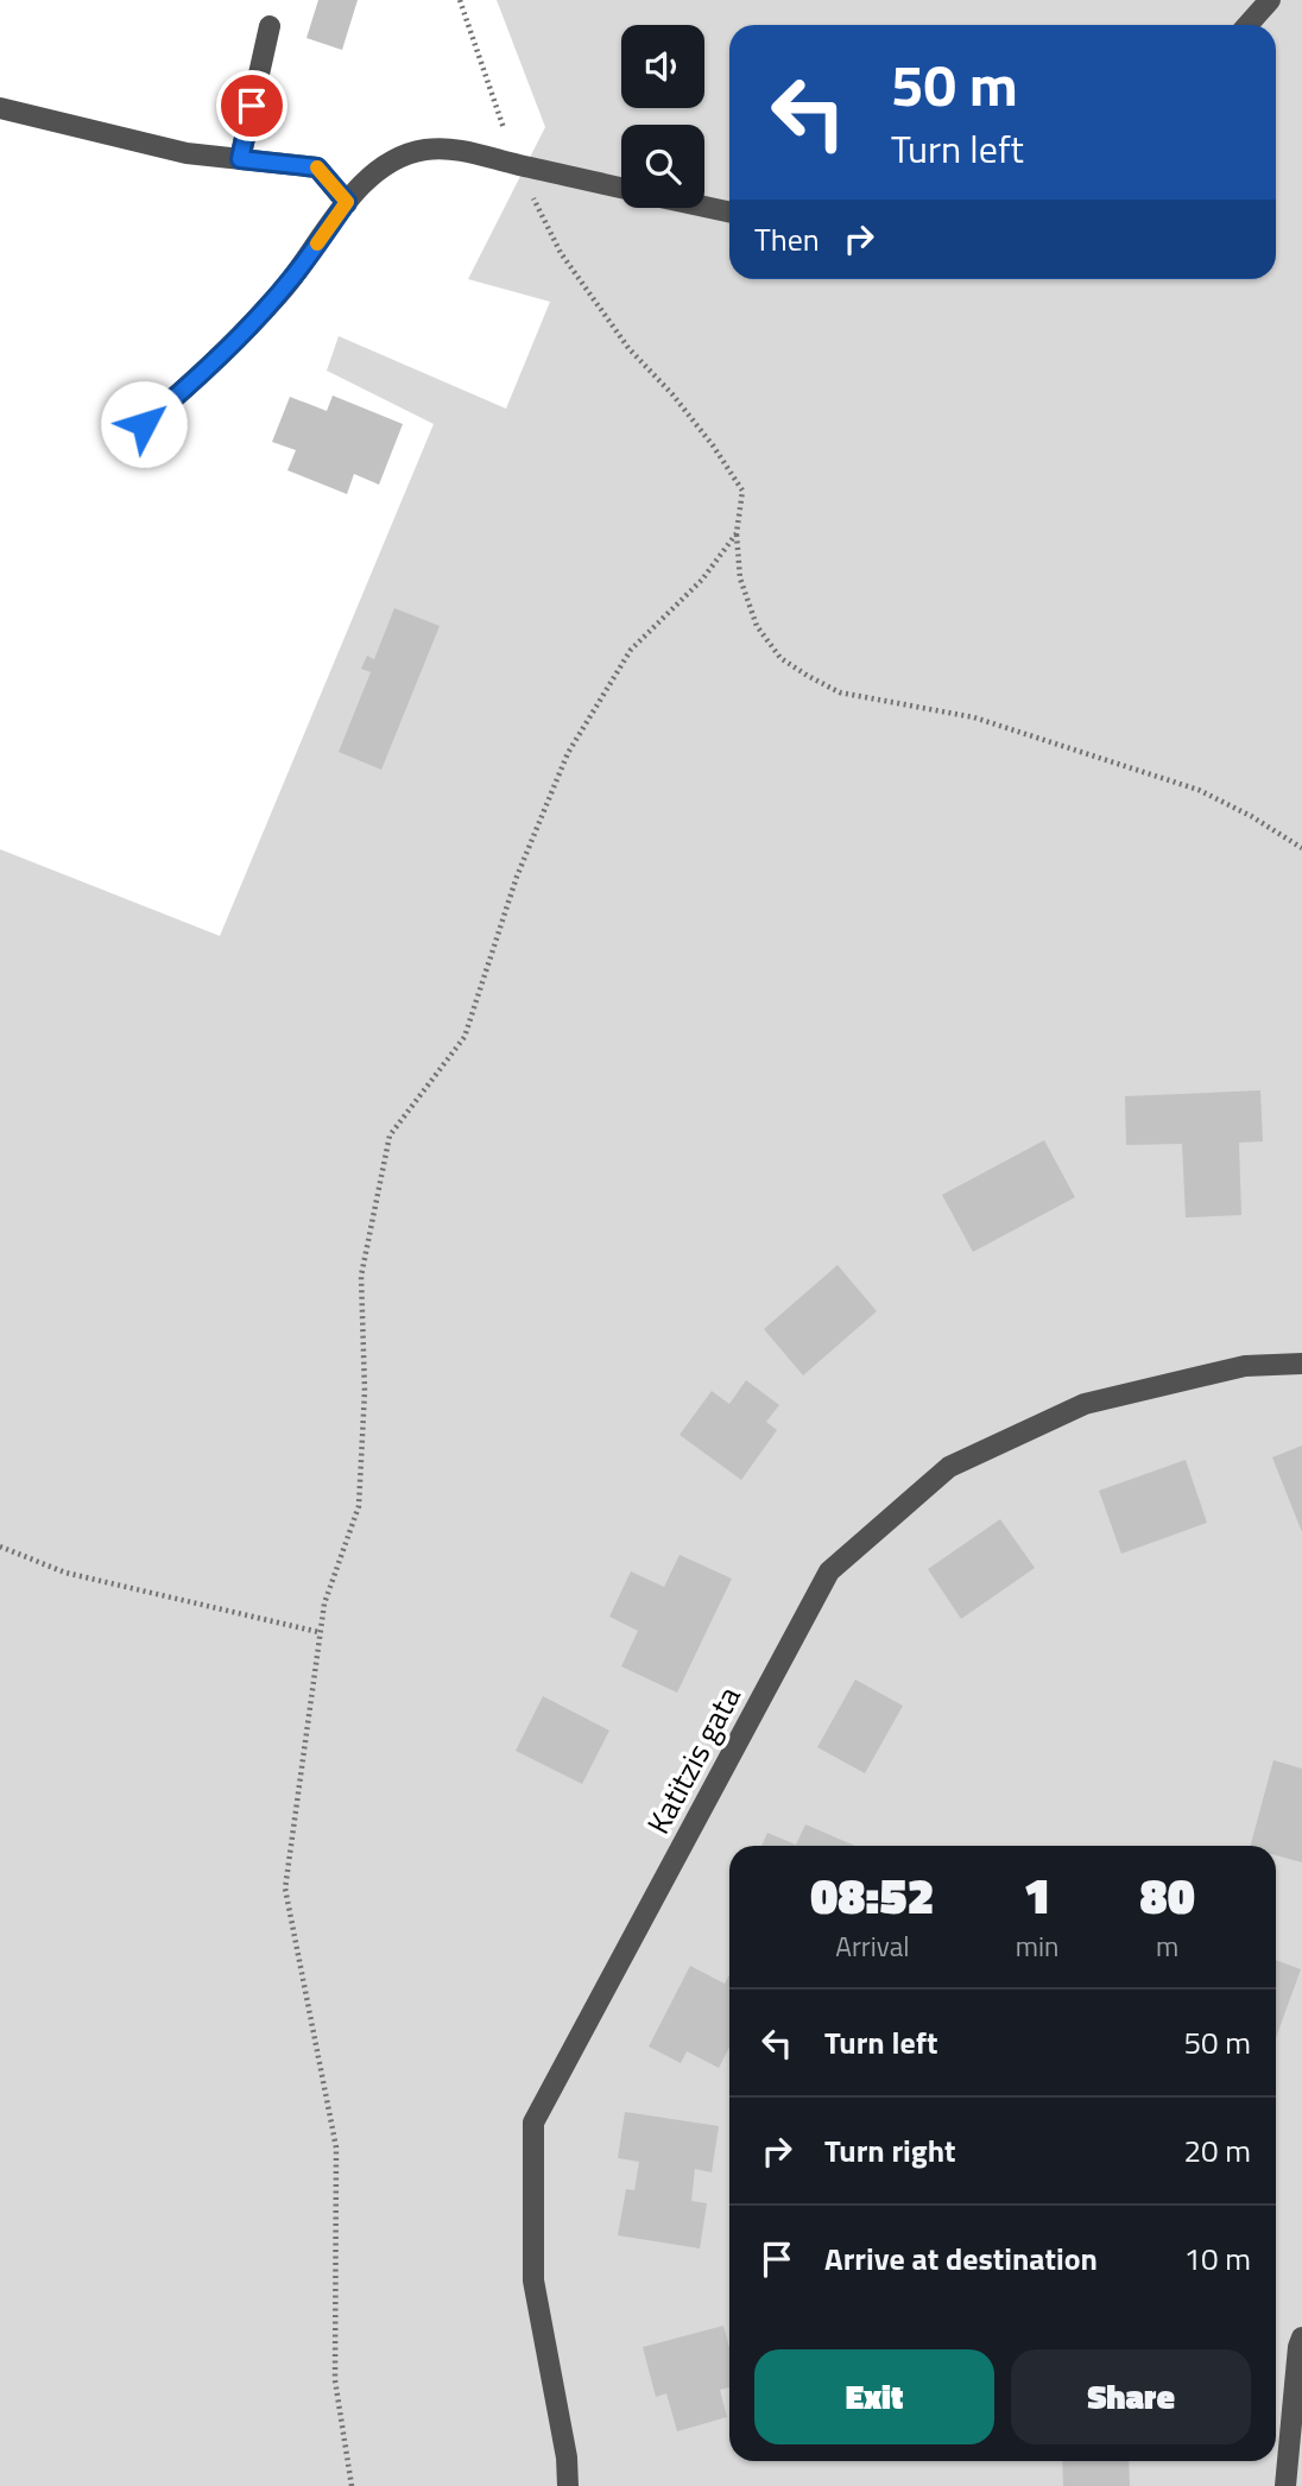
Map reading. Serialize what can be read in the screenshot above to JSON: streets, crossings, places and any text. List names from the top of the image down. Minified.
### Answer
{"streets":{"street":["Katitzis gata"]},"page":{"turn":["50 m","Turn left"],"then":"Then","eta":["08:52","Arrival","1","min","80","m"],"list":[{"name":"Turn left","value":"50 m"},{"name":"Turn right","value":"20 m"},{"name":"Arrive at destination","value":"10 m"}],"buttons":["Exit","Share"]}}
